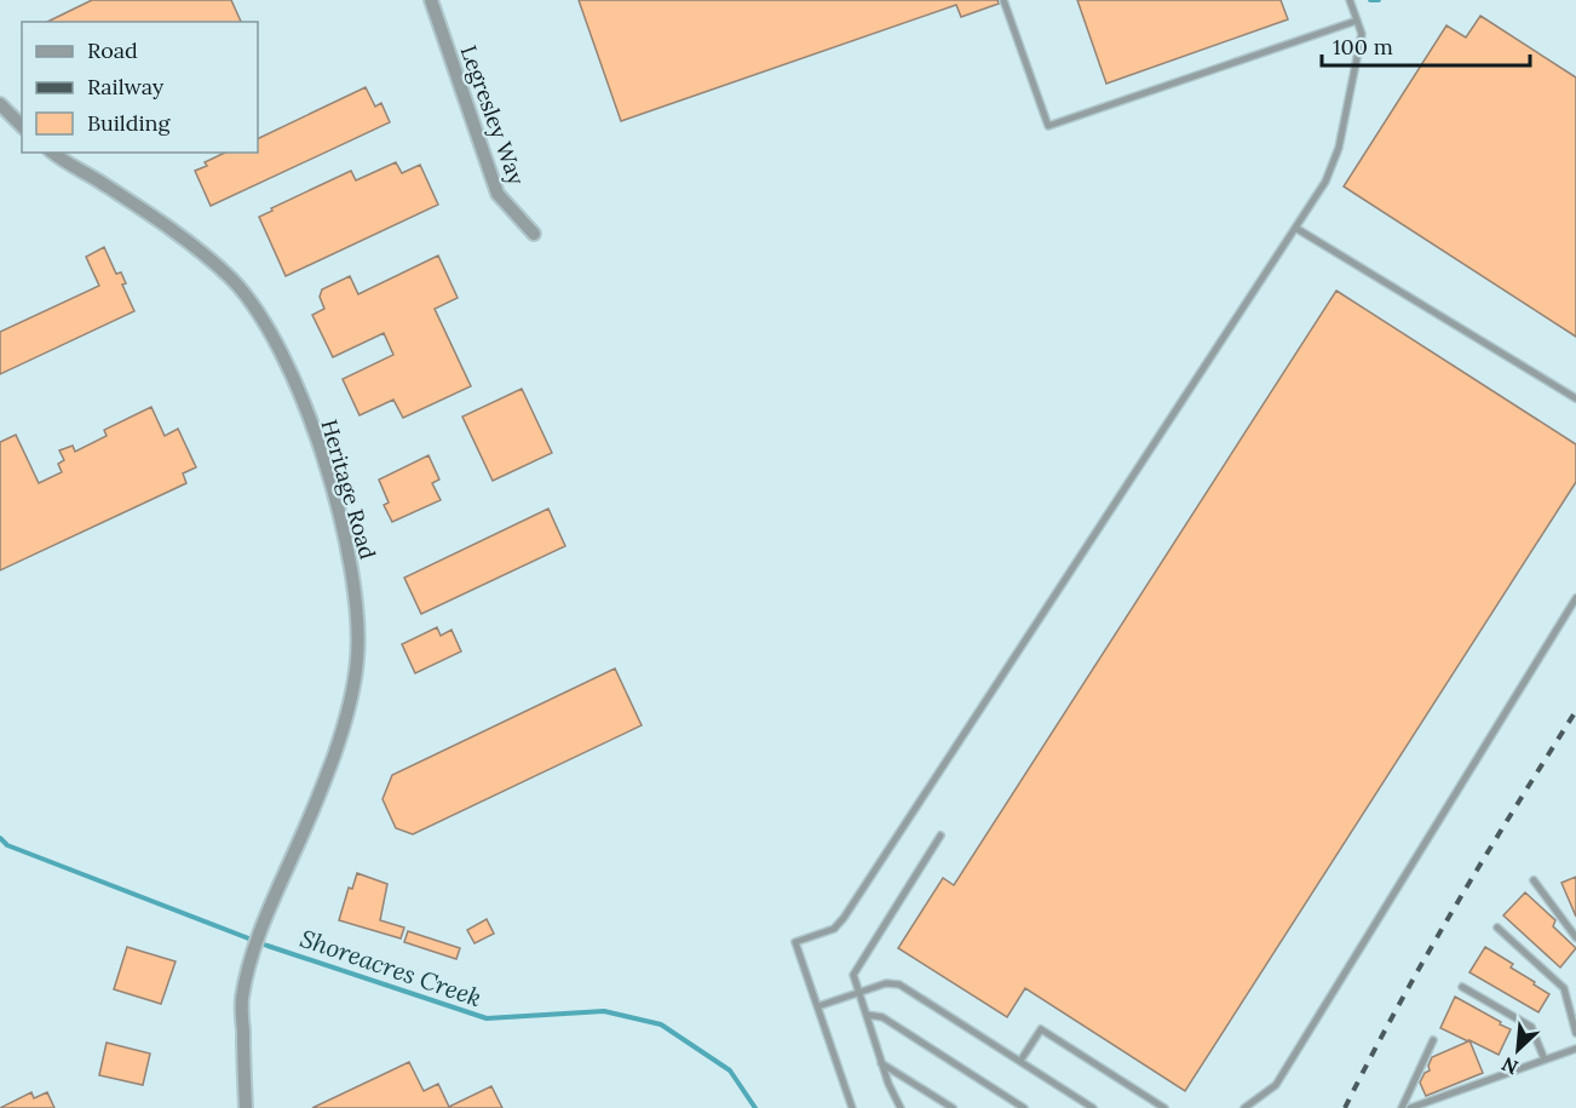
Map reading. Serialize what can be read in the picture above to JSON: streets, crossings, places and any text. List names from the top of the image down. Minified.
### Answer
{"streets":{"street":["Legresley Way","Heritage Road"]},"water":["Shoreacres Creek"],"legend":["Road","Railway","Building"],"scale_bar":"100 m","north":"bottom left"}
